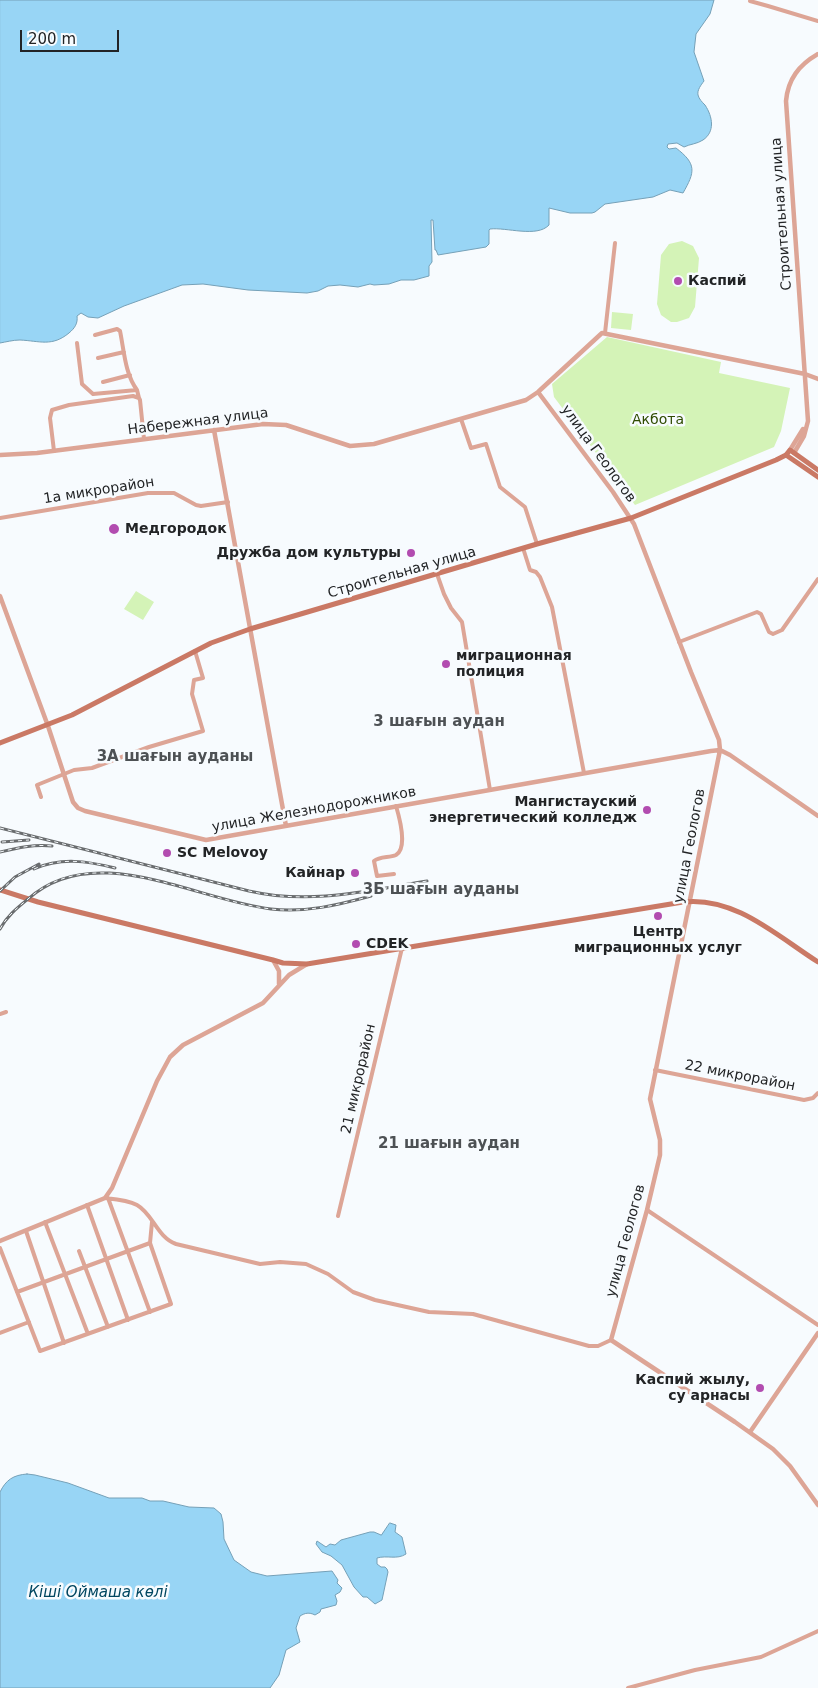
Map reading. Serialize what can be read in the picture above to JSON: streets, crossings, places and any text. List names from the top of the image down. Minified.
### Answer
{"streets":{"main road":["Строительная улица"],"street":["Набережная улица","улица Геологов","1а микрорайон","улица Железнодорожников","22 микрорайон","21 микрорайон"]},"crossings":[["Строительная улица","улица Геологов"],["Строительная улица","улица Железнодорожников"],["Набережная улица","улица Геологов"],["улица Геологов","улица Железнодорожников"],["улица Геологов","22 микрорайон"]],"districts":["3 шағын аудан","3А шағын ауданы","3Б шағын ауданы","21 шағын аудан"],"water":["Кіші Оймаша көлi"],"parks":["Акбота"],"places":["Каспий","Медгородок","Дружба дом культуры","миграционная полиция","Мангистауский энергетический колледж","SC Melovoy","Кайнар","Центр миграционных услуг","CDEK","Каспий жылу, су арнасы"],"scale_bar":"200 m"}
